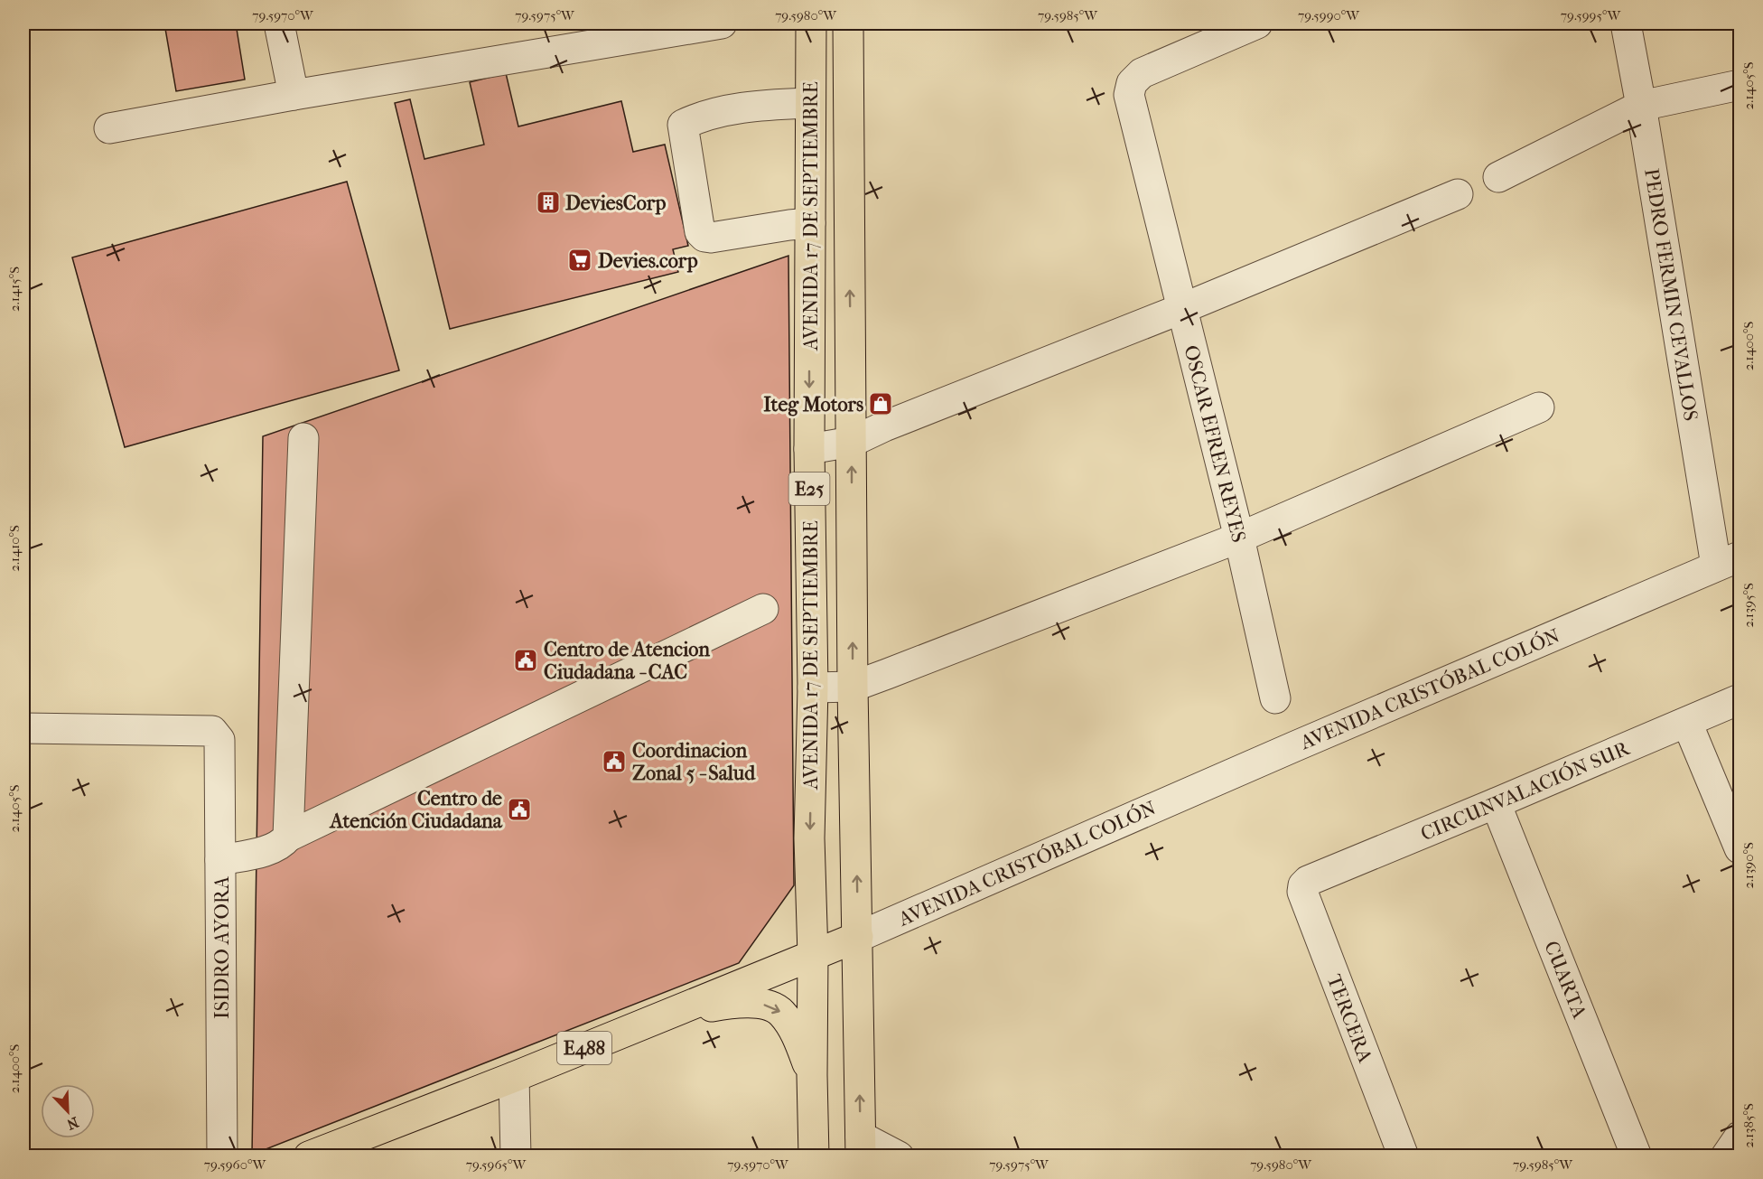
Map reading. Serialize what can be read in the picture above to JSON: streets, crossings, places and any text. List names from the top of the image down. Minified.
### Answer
{"streets":{"main road":["AVENIDA 17 DE SEPTIEMBRE","E25","AVENIDA CRISTÓBAL COLÓN","E488"],"street":["PEDRO FERMIN CEVALLOS","OSCAR EFREN REYES","CIRCUNVALACIÓN SUR","ISIDRO AYORA","CUARTA","TERCERA"]},"crossings":[["AVENIDA 17 DE SEPTIEMBRE","AVENIDA CRISTÓBAL COLÓN"],["PEDRO FERMIN CEVALLOS","AVENIDA CRISTÓBAL COLÓN"],["CIRCUNVALACIÓN SUR","CUARTA"],["CIRCUNVALACIÓN SUR","TERCERA"]],"places":{"building":["DeviesCorp"],"supermarket":["Devies.corp"],"shop":["Iteg Motors"],"public building":["Centro de Atencion Ciudadana - CAC","Coordinacion Zonal 5 - Salud","Centro de Atención Ciudadana"]},"north":"bottom right","coordinates":["79.5970°W","79.5975°W","79.5980°W","79.5985°W","79.5990°W","79.5995°W","2.1405°S","2.1415°S","2.1400°S","2.1410°S","2.1395°S","2.1390°S","2.1385°S","79.5960°W","79.5965°W"]}
